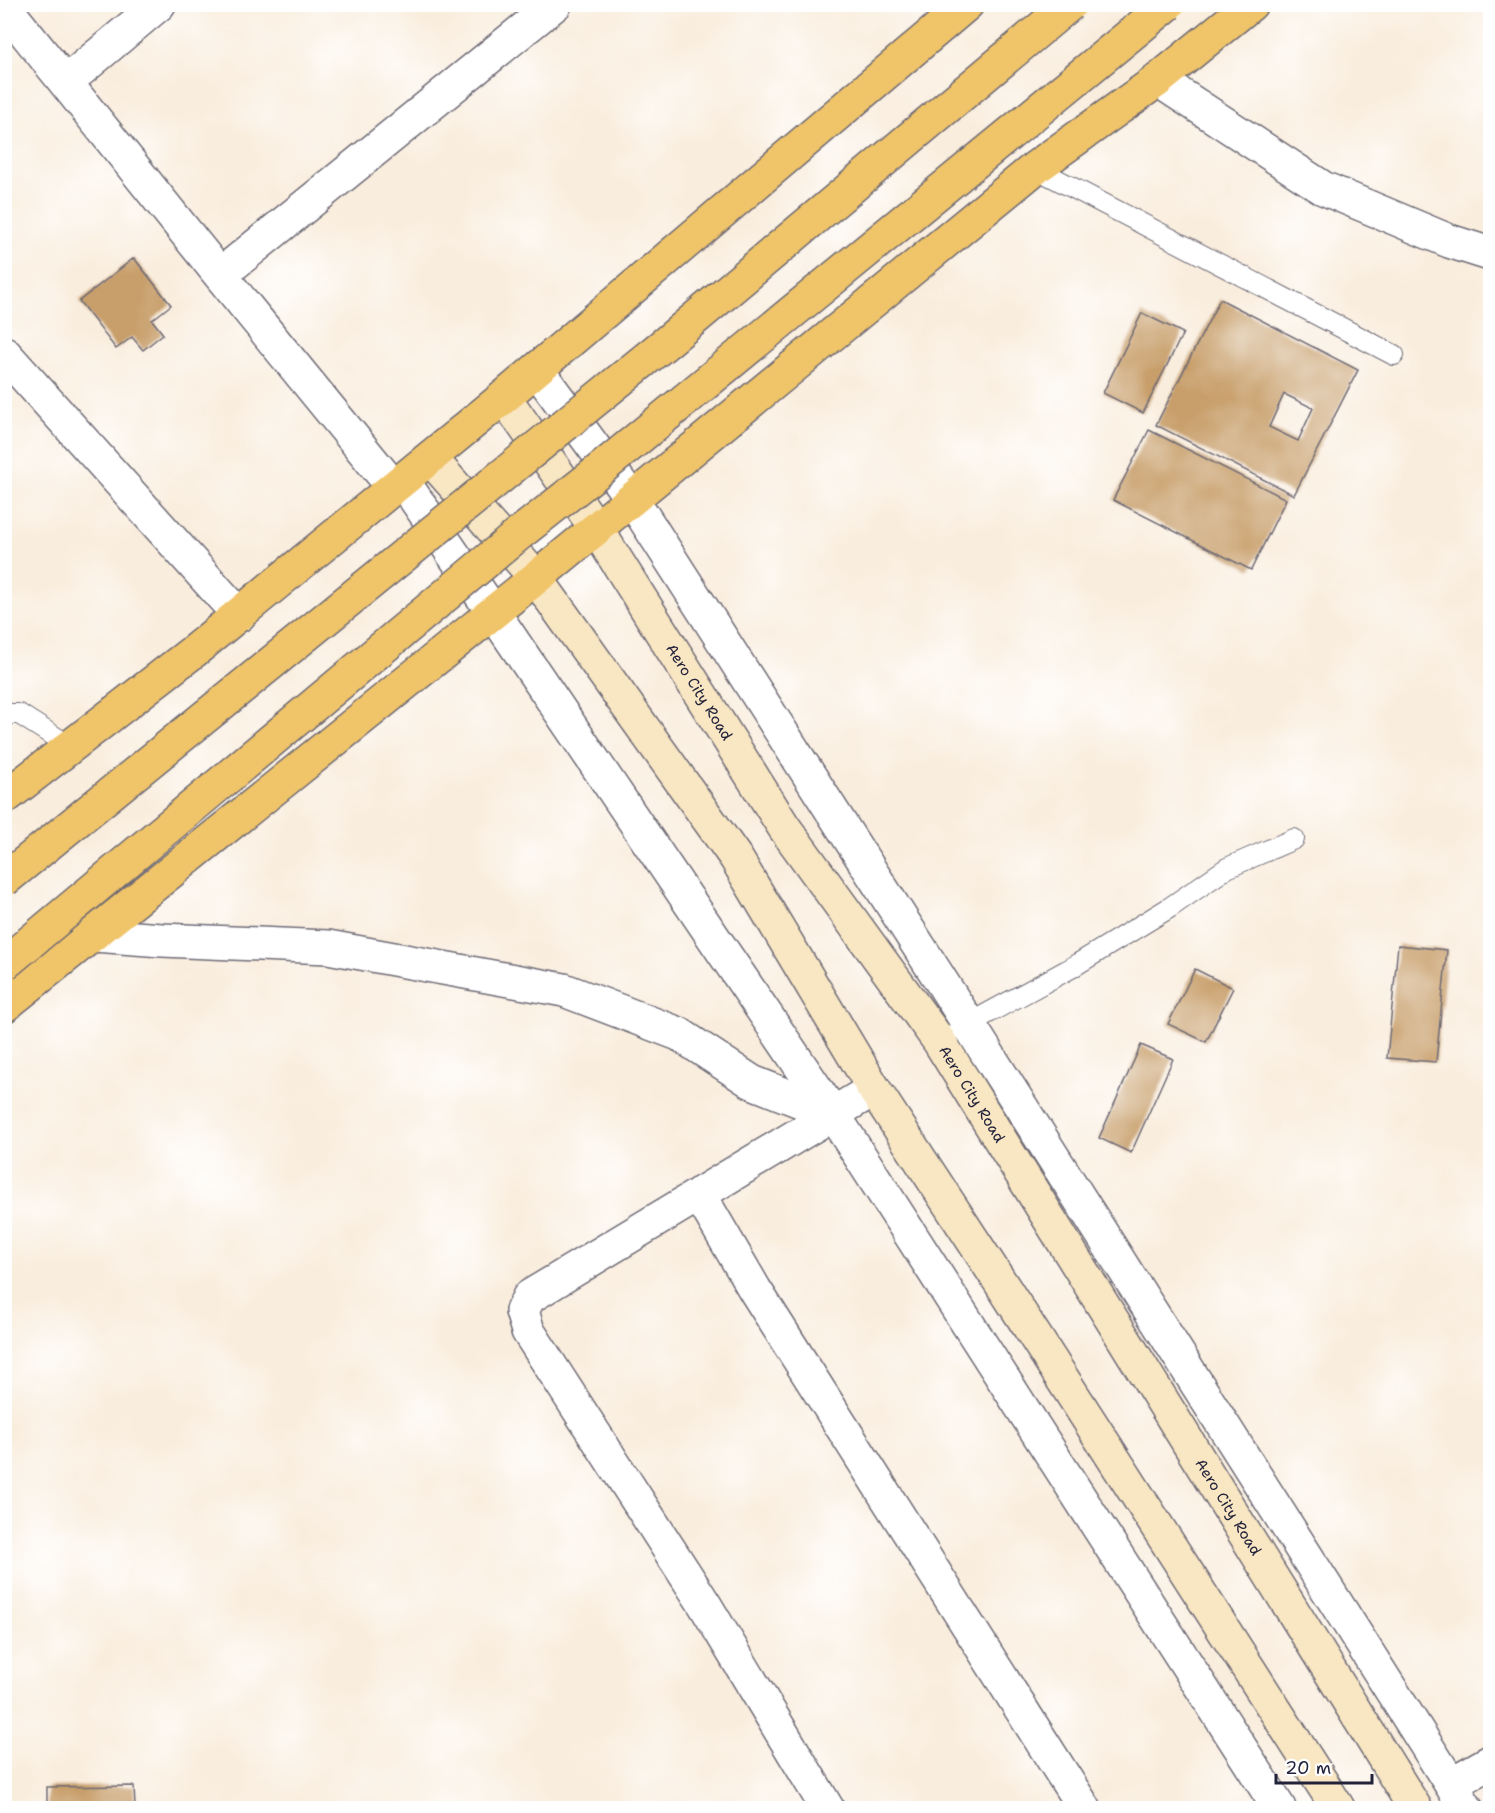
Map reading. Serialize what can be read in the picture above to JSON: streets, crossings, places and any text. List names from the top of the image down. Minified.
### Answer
{"streets":{"street":["Aero City Road"]},"scale_bar":"20 m"}
